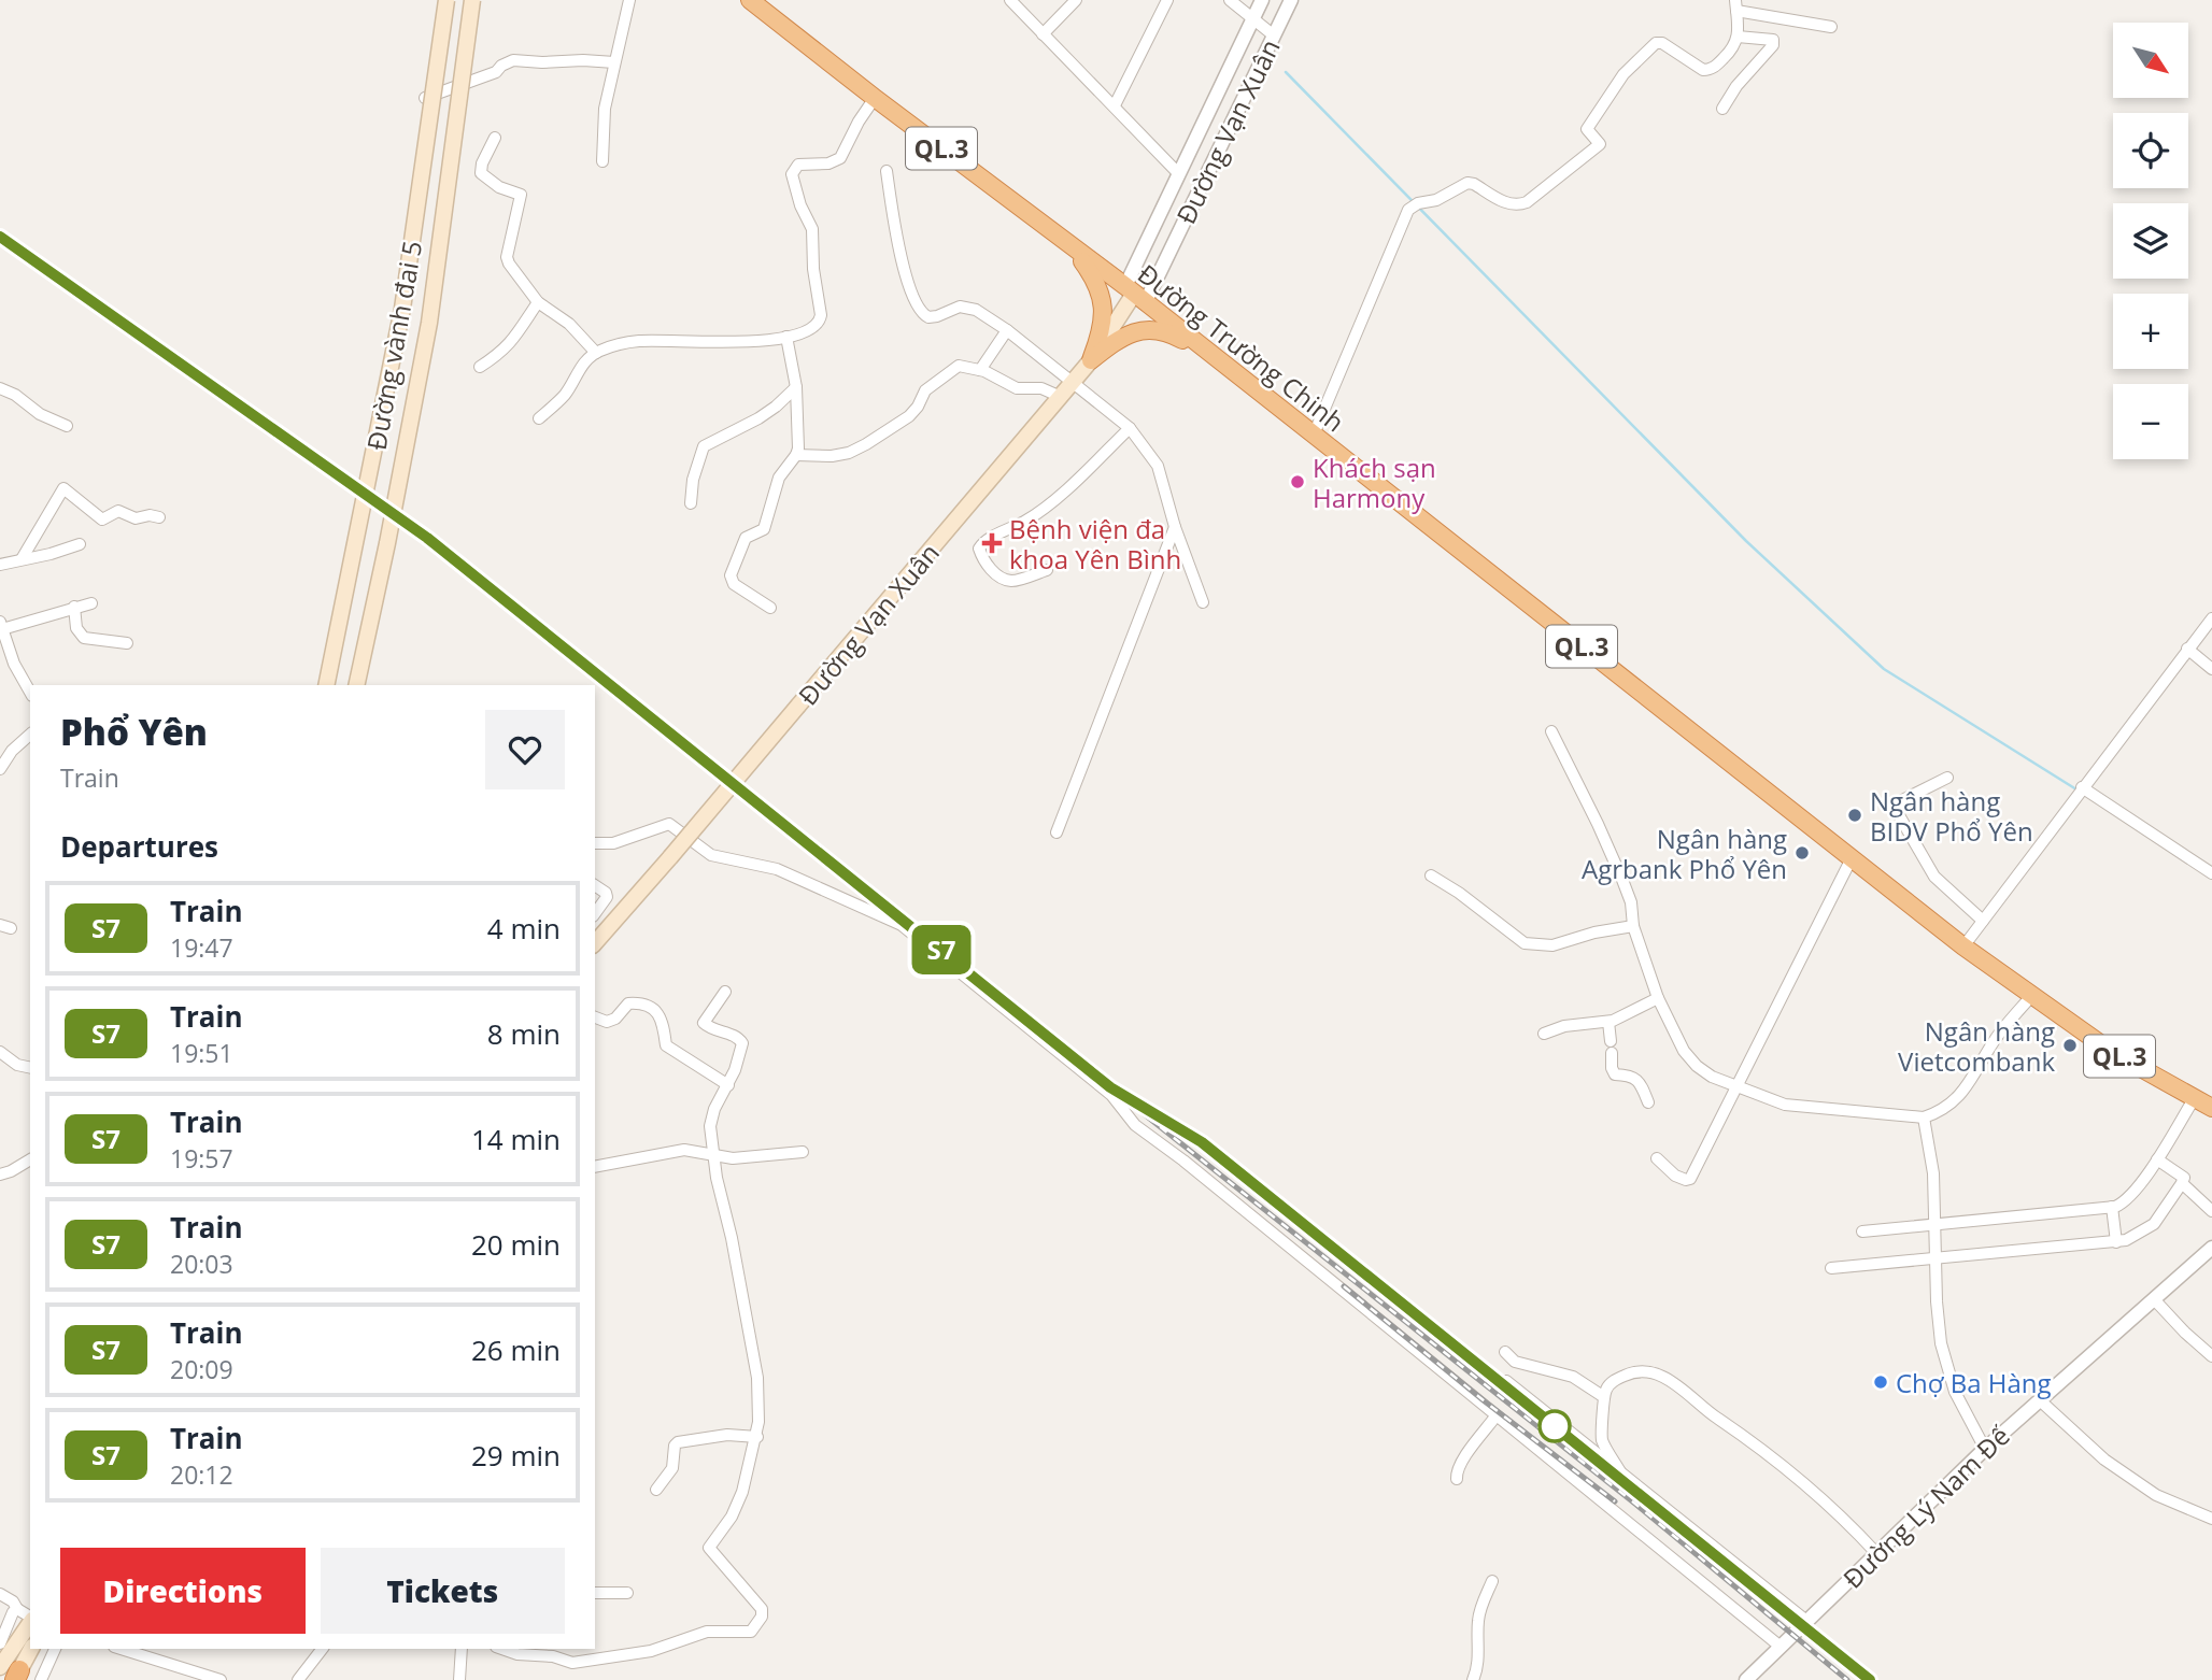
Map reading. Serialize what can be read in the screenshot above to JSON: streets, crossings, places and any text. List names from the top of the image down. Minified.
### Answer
{"streets":{"highway":["QL.3","Đường Trường Chinh"],"main road":["Đường Vạn Xuân","Đường vành đai 5"],"street":["Đường Lý Nam Đế"]},"crossings":[["Đường Vạn Xuân","Đường Trường Chinh"]],"places":{"other":["Khách sạn Harmony","Ngân hàng BIDV Phổ Yên","Ngân hàng Agrbank Phổ Yên","Ngân hàng Vietcombank","Chợ Ba Hàng"],"health":["Bệnh viện đa khoa Yên Bình"]},"north":"bottom right","page":{"on_map":"S7","map_buttons":["+","−"],"heading":[["Phổ Yên","Train"],"Departures"],"list":[{"mark":"S7","name":"Train","note":"19:47","value":"4 min"},{"mark":"S7","name":"Train","note":"19:51","value":"8 min"},{"mark":"S7","name":"Train","note":"19:57","value":"14 min"},{"mark":"S7","name":"Train","note":"20:03","value":"20 min"},{"mark":"S7","name":"Train","note":"20:09","value":"26 min"},{"mark":"S7","name":"Train","note":"20:12","value":"29 min"}],"buttons":["Directions","Tickets"]}}
